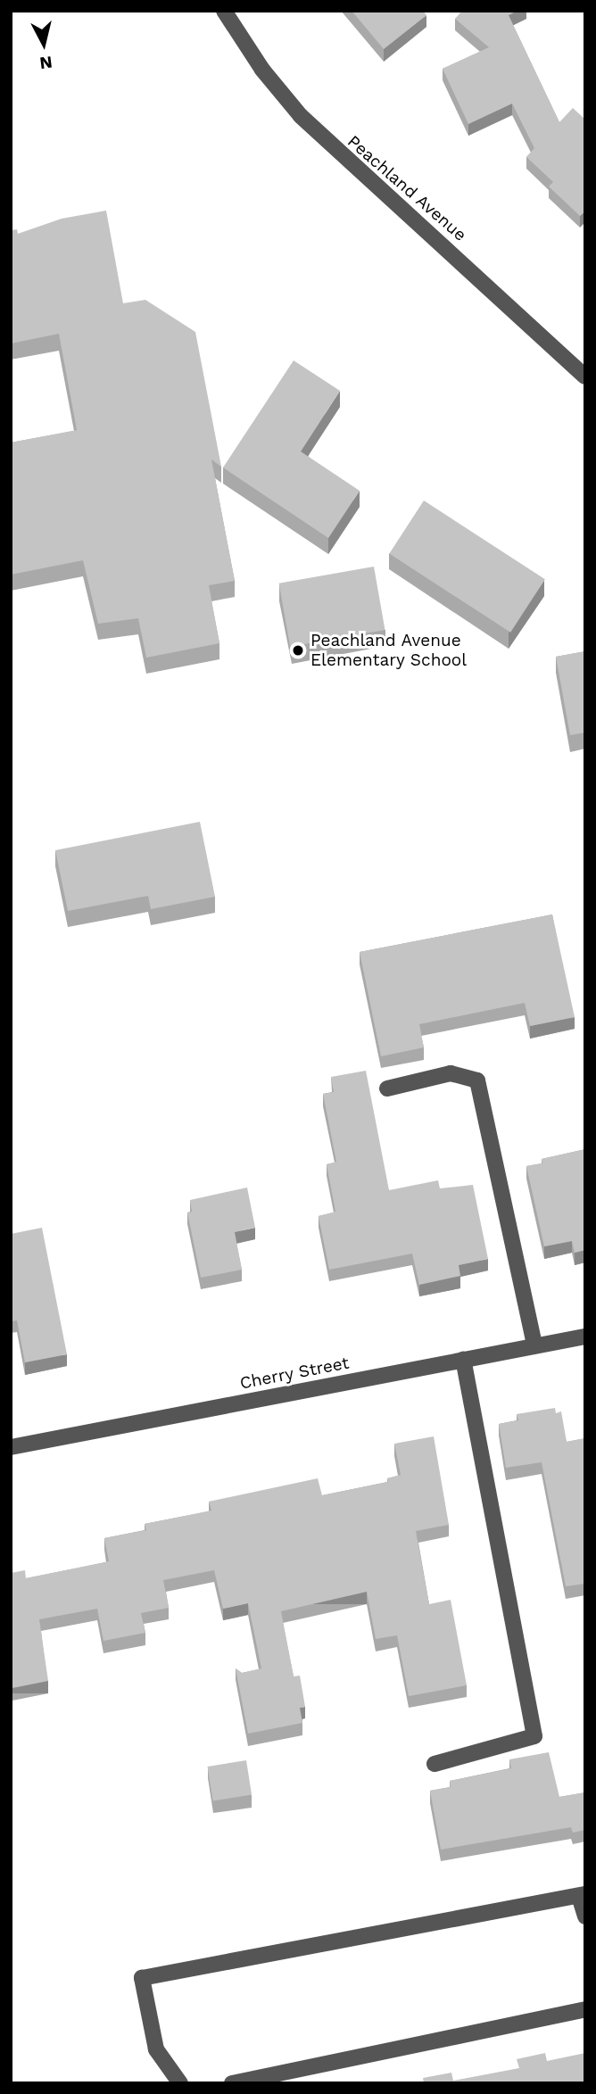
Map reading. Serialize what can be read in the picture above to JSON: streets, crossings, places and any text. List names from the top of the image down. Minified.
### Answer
{"streets":{"street":["Peachland Avenue","Cherry Street"]},"places":["Peachland Avenue Elementary School"],"north":"bottom"}
